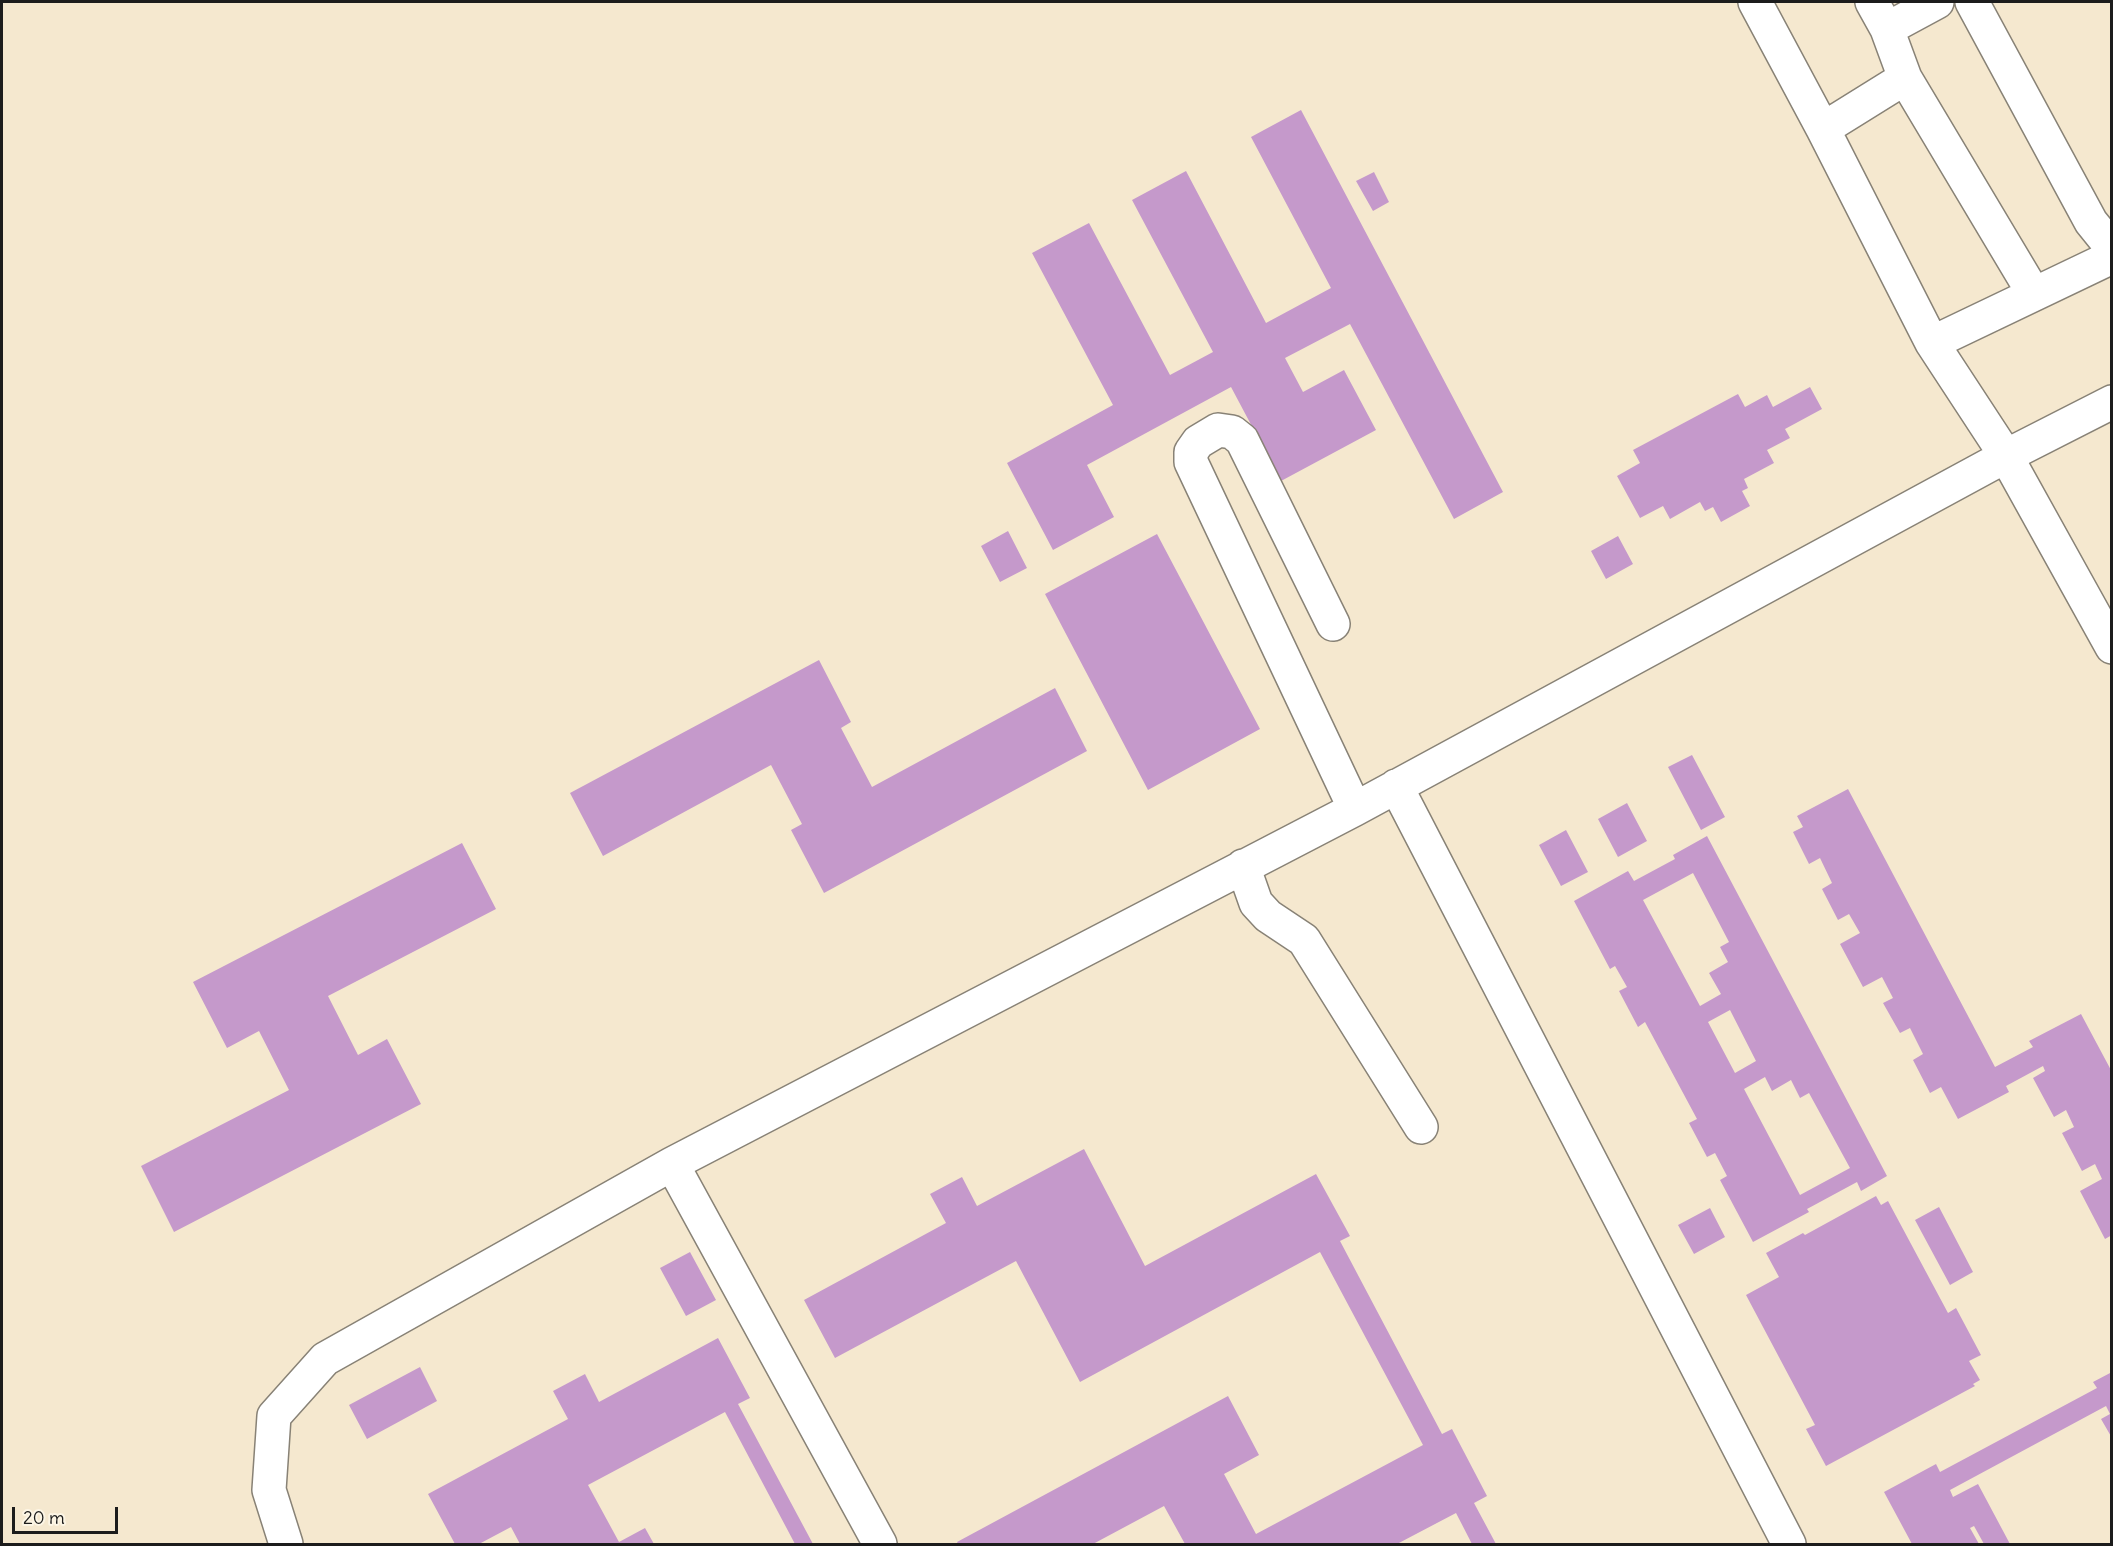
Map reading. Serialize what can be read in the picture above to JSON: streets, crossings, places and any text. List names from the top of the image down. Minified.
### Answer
{"scale_bar":"20 m"}
